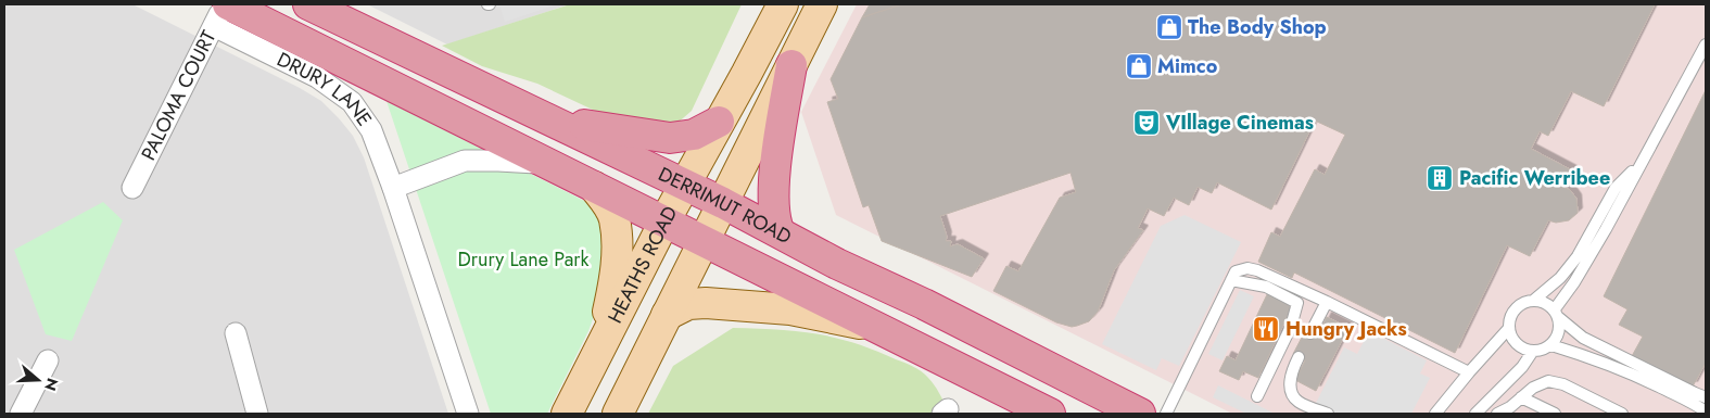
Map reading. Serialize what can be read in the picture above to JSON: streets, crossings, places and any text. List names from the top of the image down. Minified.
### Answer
{"streets":{"highway":["DERRIMUT ROAD"],"main road":["HEATHS ROAD"],"street":["DRURY LANE","PALOMA COURT"]},"crossings":[["DRURY LANE","PALOMA COURT"],["DRURY LANE","DERRIMUT ROAD"],["PALOMA COURT","DERRIMUT ROAD"],["DERRIMUT ROAD","HEATHS ROAD"]],"parks":["Drury Lane Park"],"places":{"shop":["The Body Shop","Mimco"],"theatre":["VIllage Cinemas"],"building":["Pacific Werribee"],"restaurant":["Hungry Jacks"]},"north":"right"}
